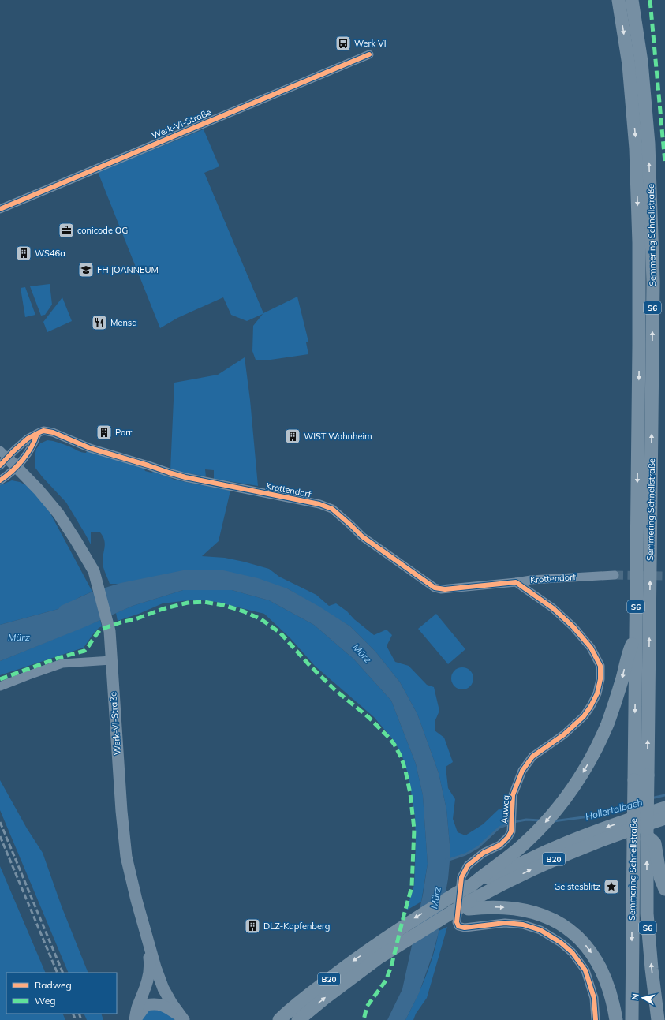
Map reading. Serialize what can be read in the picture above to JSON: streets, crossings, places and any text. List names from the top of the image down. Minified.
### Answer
{"streets":{"highway":["Semmering Schnellstraße","S6","B20"],"main road":["Werk-VI-Straße"],"street":["Krottendorf","Auweg"]},"crossings":[["Semmering Schnellstraße","B20"],["Krottendorf","Auweg"]],"water":["Mürz","Hollertalbach"],"places":{"bus stop":["Werk VI"],"office":["conicode OG"],"building":["WS46a","Porr","WIST Wohnheim","DLZ-Kapfenberg"],"school or university":["FH JOANNEUM"],"restaurant":["Mensa"],"place":["Geistesblitz"]},"legend":["Radweg","Weg"],"north":"left"}
